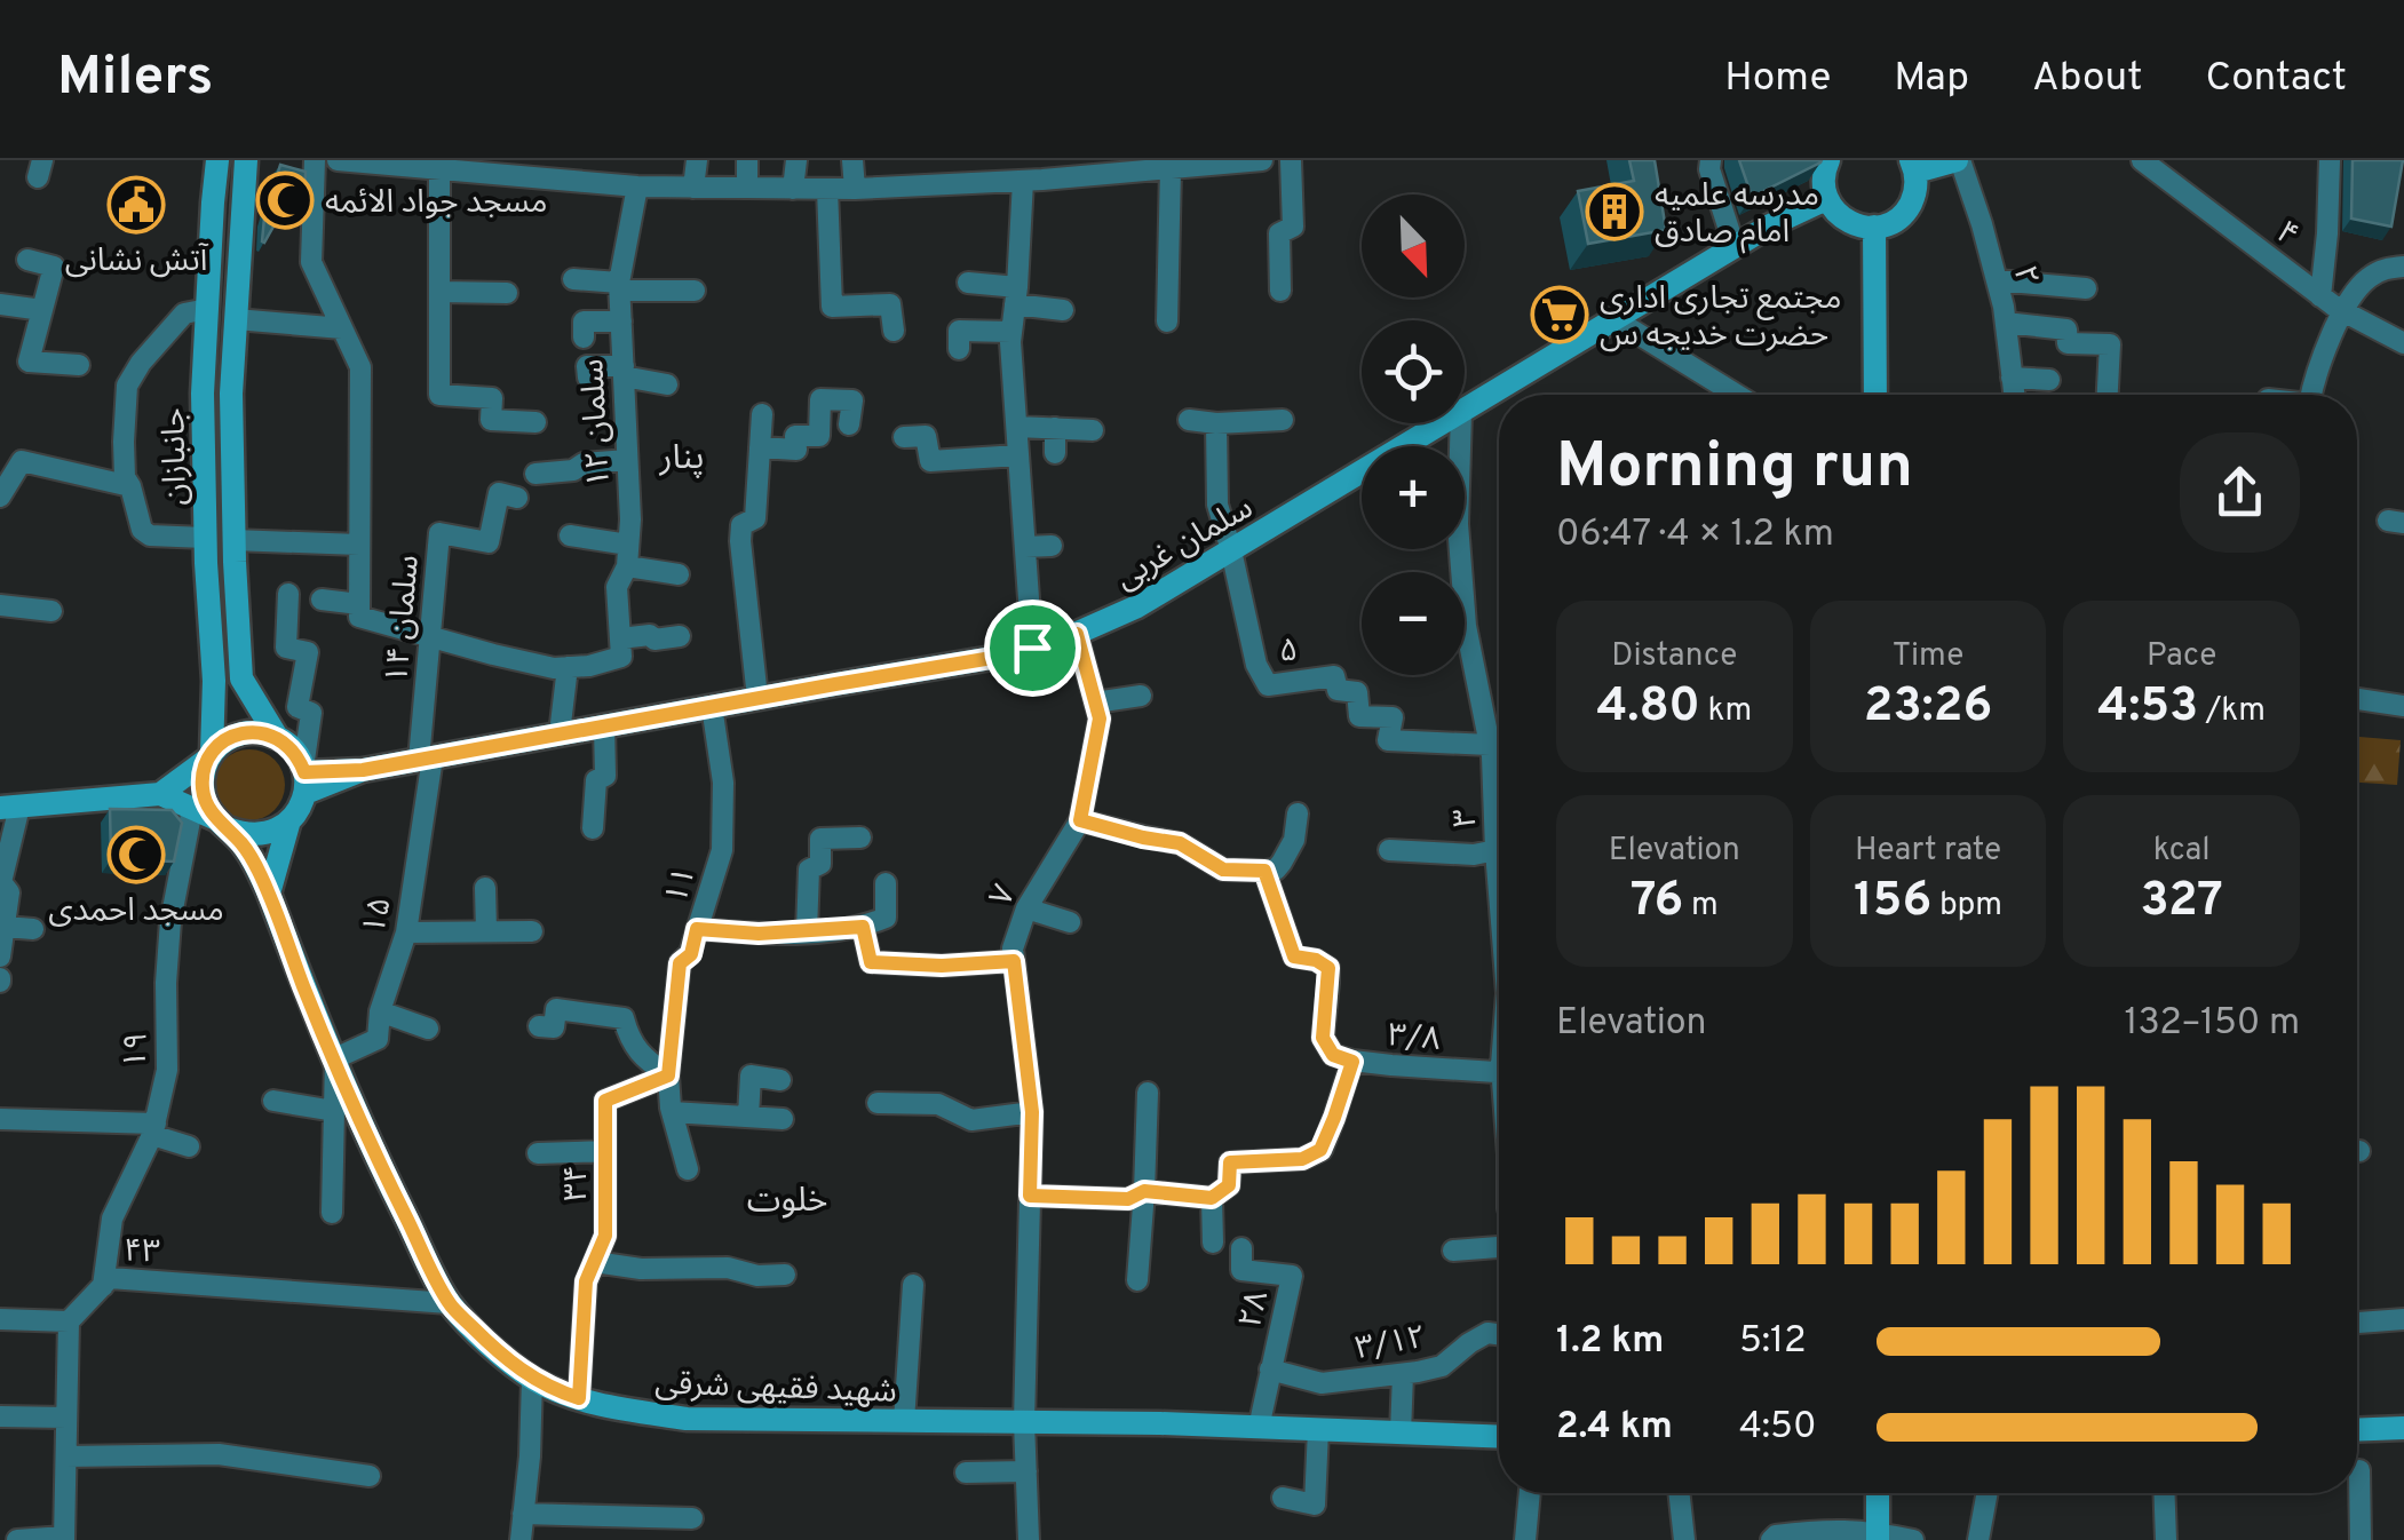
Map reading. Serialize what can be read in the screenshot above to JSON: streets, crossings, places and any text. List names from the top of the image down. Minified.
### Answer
{"streets":{"street":["۴","۲","سلمان ۱۲","جانبازان","سلمان غربی","سلمان ۱۴","۵","۳","۱۱","۷","۱۵","۳/۸","۱۹","۳۴","۴۳","۲۸","۳/۱۲","شهید فقیهی شرقی"]},"crossings":[["جانبازان","سلمان غربی"],["جانبازان","شهید فقیهی شرقی"],["سلمان غربی","سلمان ۱۴"],["سلمان غربی","۵"],["سلمان غربی","۱۱"],["سلمان غربی","۷"],["سلمان غربی","۱۵"],["سلمان غربی","شهید فقیهی شرقی"],["سلمان ۱۴","۱۵"],["۵","۳"],["۱۱","۳۴"],["۷","شهید فقیهی شرقی"],["۱۵","شهید فقیهی شرقی"],["۱۹","۴۳"],["۳۴","شهید فقیهی شرقی"],["۴۳","شهید فقیهی شرقی"],["۲۸","۳/۱۲"],["۲۸","شهید فقیهی شرقی"]],"districts":["پنار","خلوت"],"places":{"mosque":["مسجد جواد الائمه","مسجد احمدی"],"public building":["آتش نشانی"],"building":["مدرسه علمیه امام صادق"],"supermarket":["مجتمع تجاری اداری حضرت خدیجه س"]},"north":"bottom right","page":{"header":"Milers","nav":["Home","Map","About","Contact"],"map_buttons":["+","−"],"heading":["Morning run","06:47 · 4 × 1.2 km"],"stats":[["Distance","4.80 km"],["Time","23:26"],["Pace","4:53 /km"],["Elevation","76 m"],["Heart rate","156 bpm"],["kcal","327"]],"chart":["Elevation","132–150 m"],"list":[{"name":"1.2 km","note":"5:12"},{"name":"2.4 km","note":"4:50"}]}}
